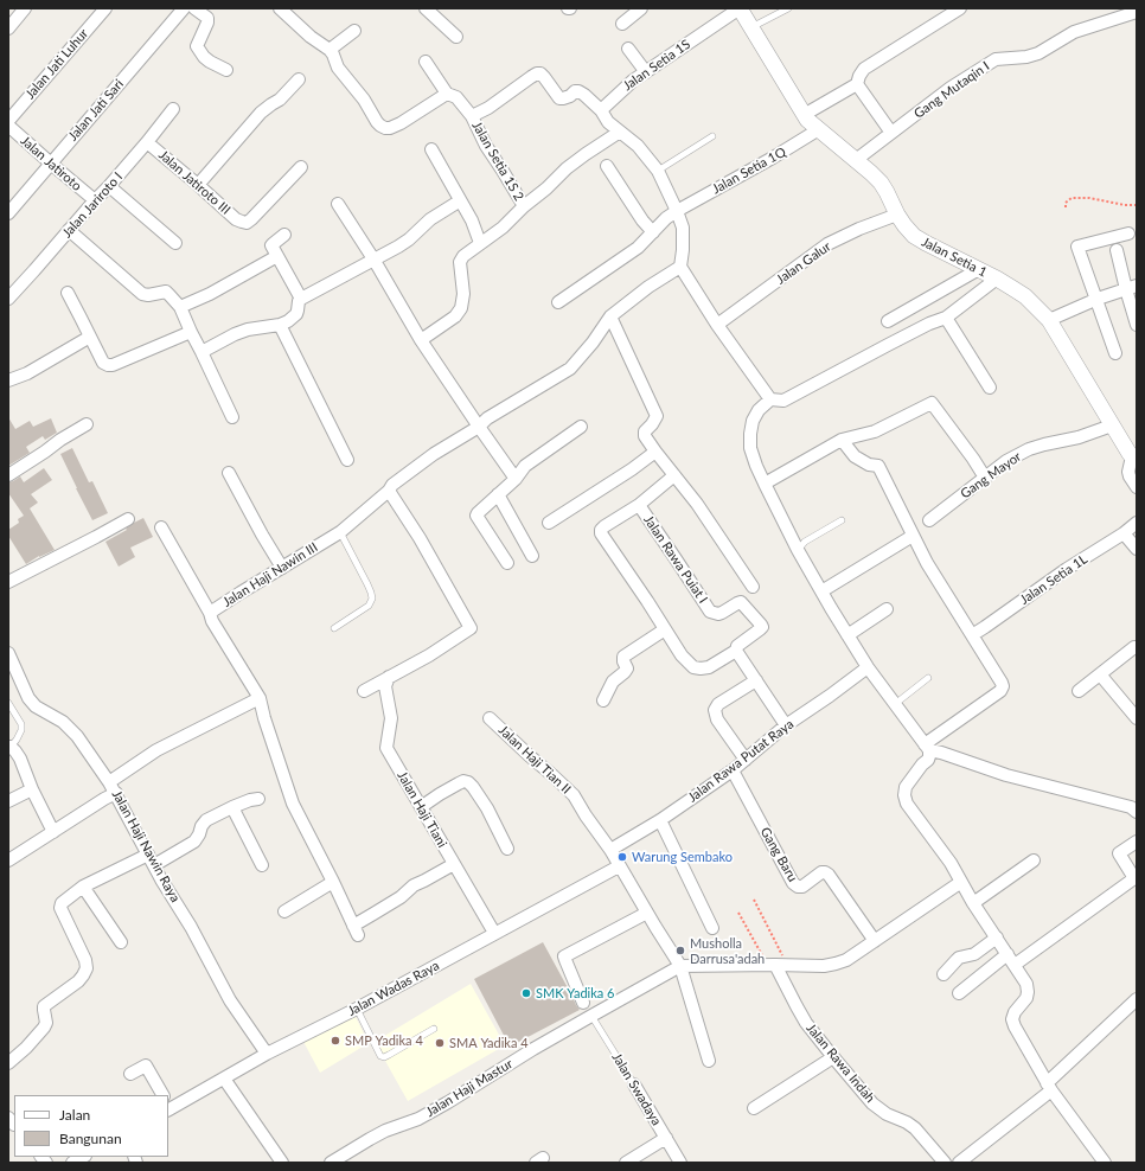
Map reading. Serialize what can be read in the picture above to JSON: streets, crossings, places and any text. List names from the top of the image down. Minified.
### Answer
{"streets":{"street":["Jalan Jati Luhur","Jalan Setia 1S","Gang Mutaqin I","Jalan Jati Sari","Jalan Setia 1S 2","Jalan Jatiroto","Jalan Setia 1Q","Jalan Jatiroto III","Jalan Jariroto I","Jalan Setia 1","Jalan Galur","Gang Mayor","Jalan Rawa Puiat I","Jalan Haji Nawin III","Jalan Setia 1L","Jalan Haji Tian II","Jalan Rawa Putat Raya","Jalan Haji Tiani","Jalan Haji Nawin Raya","Gang Baru","Jalan Wadas Raya","Jalan Rawa Indah","Jalan Haji Mastur","Jalan Swadaya"]},"crossings":[["Jalan Setia 1S","Jalan Setia 1"],["Gang Mutaqin I","Jalan Setia 1"],["Jalan Jati Sari","Jalan Jatiroto"],["Jalan Jatiroto","Jalan Jariroto I"],["Jalan Setia 1Q","Jalan Setia 1"],["Jalan Jatiroto III","Jalan Jariroto I"],["Jalan Setia 1","Jalan Galur"],["Jalan Setia 1","Gang Mayor"],["Jalan Haji Nawin III","Jalan Haji Tiani"],["Jalan Haji Tian II","Jalan Rawa Putat Raya"],["Jalan Haji Tian II","Jalan Wadas Raya"],["Jalan Haji Tian II","Jalan Haji Mastur"],["Jalan Rawa Putat Raya","Gang Baru"],["Jalan Haji Tiani","Jalan Wadas Raya"],["Jalan Haji Nawin Raya","Jalan Wadas Raya"],["Jalan Haji Mastur","Jalan Swadaya"]],"places":["Warung Sembako","Musholla Darrusa'adah","SMK Yadika 6","SMP Yadika 4","SMA Yadika 4"],"legend":["Jalan","Bangunan"]}
